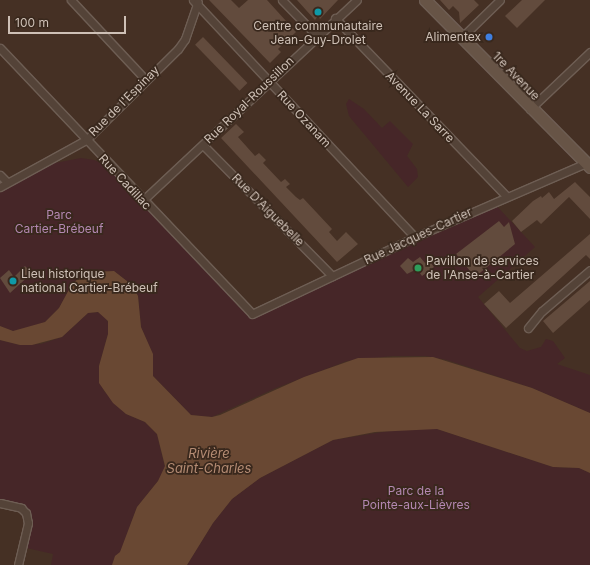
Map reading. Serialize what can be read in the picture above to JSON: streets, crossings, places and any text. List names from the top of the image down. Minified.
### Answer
{"streets":{"street":["1re Avenue","Rue Royal-Roussillon","Rue de l'Espinay","Avenue La Sarre","Rue Ozanam","Rue Cadillac","Rue D'Aiguebelle","Rue Jacques-Cartier"]},"crossings":[["1re Avenue","Rue Jacques-Cartier"],["Rue Royal-Roussillon","Avenue La Sarre"],["Rue Royal-Roussillon","Rue Ozanam"],["Rue Royal-Roussillon","Rue Cadillac"],["Rue Royal-Roussillon","Rue D'Aiguebelle"],["Rue de l'Espinay","Rue Ozanam"],["Rue de l'Espinay","Rue Cadillac"],["Avenue La Sarre","Rue Jacques-Cartier"],["Rue Ozanam","Rue Jacques-Cartier"],["Rue Cadillac","Rue Jacques-Cartier"],["Rue D'Aiguebelle","Rue Jacques-Cartier"]],"water":["Rivière Saint-Charles"],"parks":["Parc Cartier-Brébeuf","Parc de la Pointe-aux-Lièvres"],"places":["Centre communautaire Jean-Guy-Drolet","Alimentex","Pavillon de services de l'Anse-à-Cartier","Lieu historique national Cartier-Brébeuf"],"scale_bar":"100 m"}
